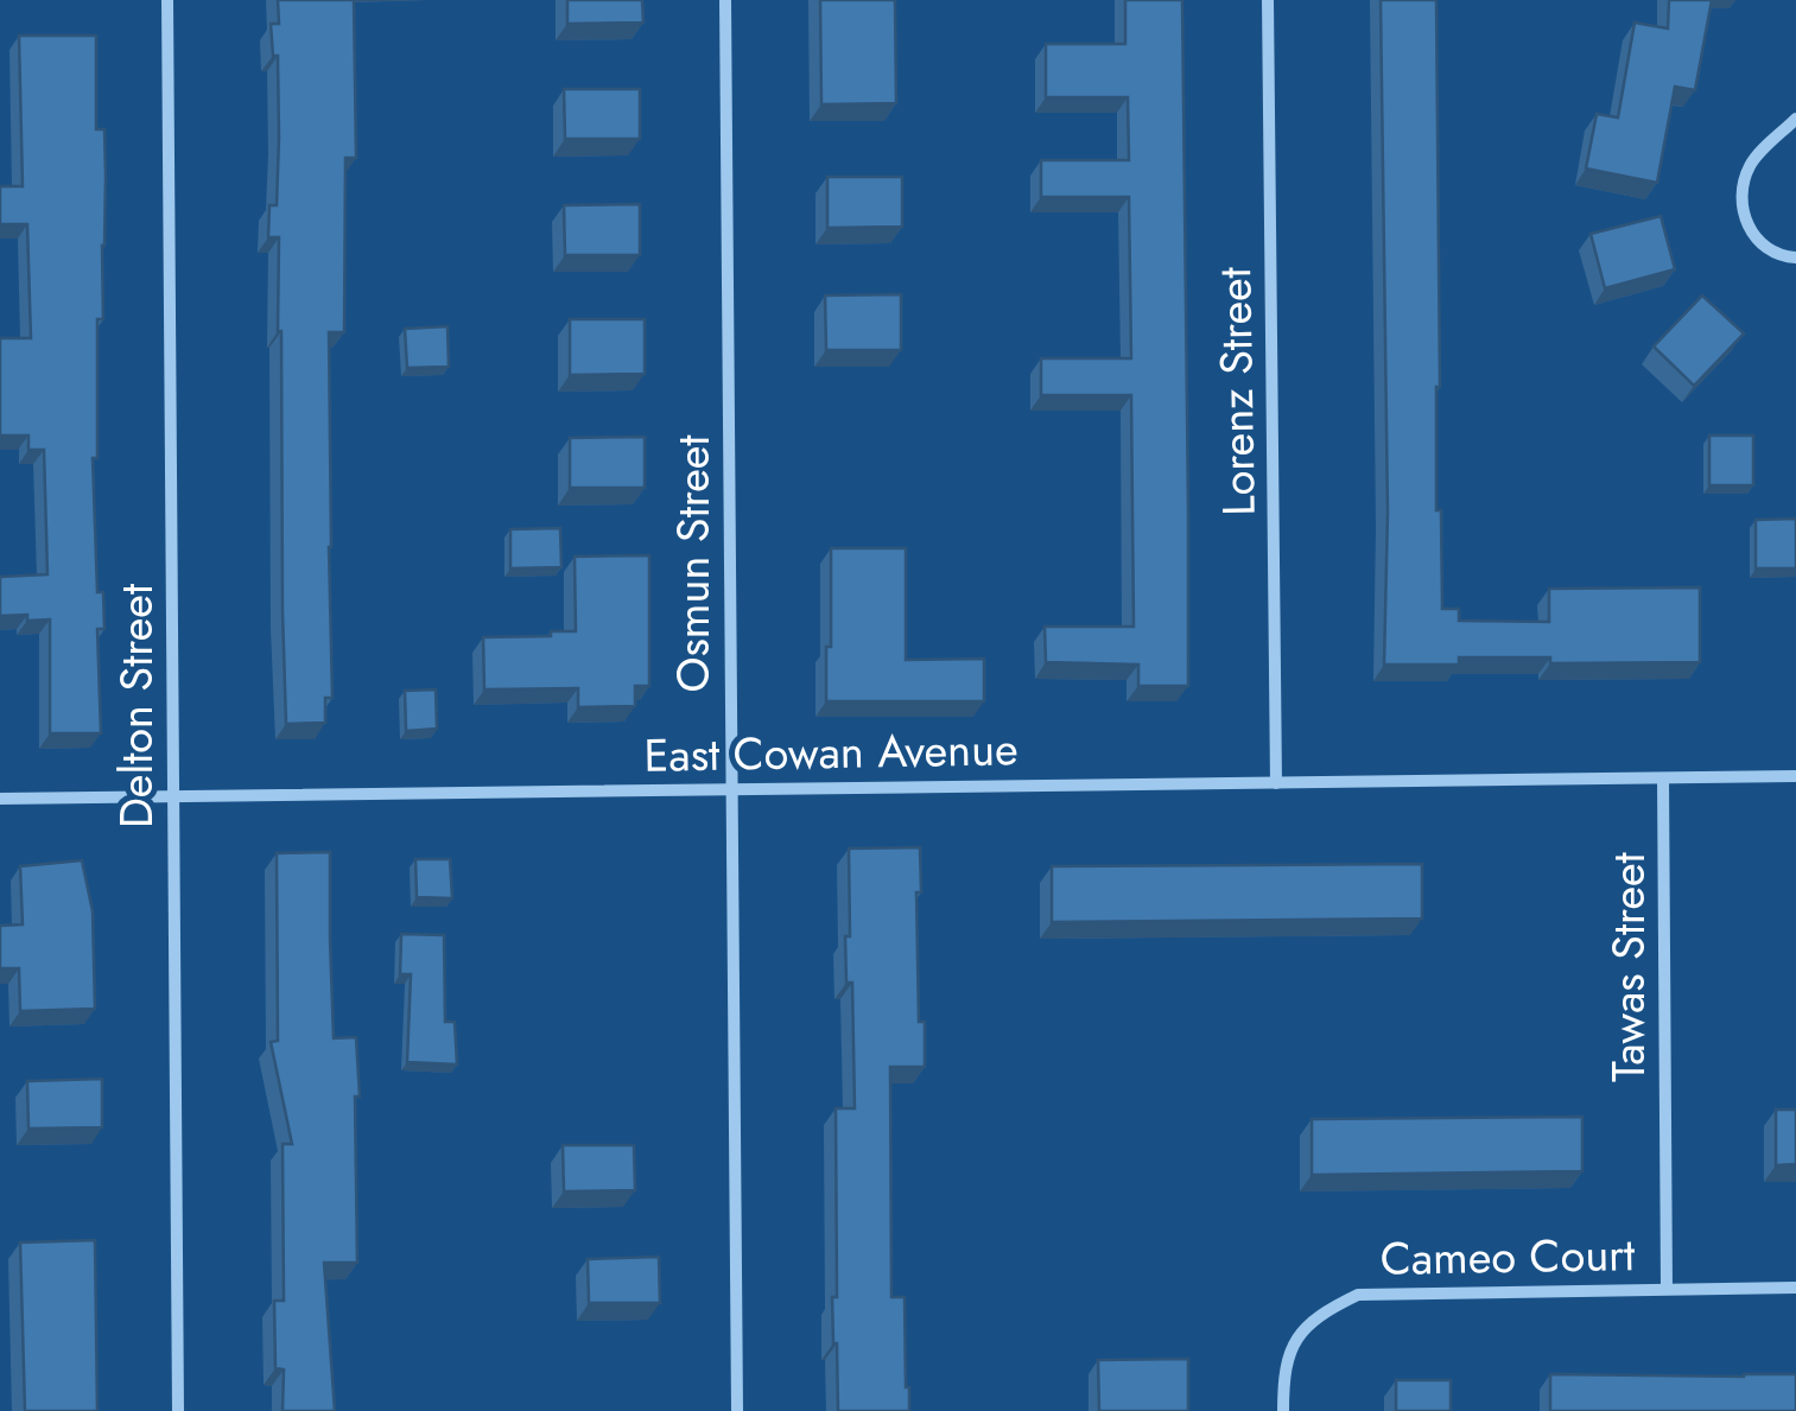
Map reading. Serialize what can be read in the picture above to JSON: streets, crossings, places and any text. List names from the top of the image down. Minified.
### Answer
{"streets":{"street":["Lorenz Street","Osmun Street","Delton Street","East Cowan Avenue","Tawas Street","Cameo Court"]},"crossings":[["Lorenz Street","East Cowan Avenue"],["Osmun Street","East Cowan Avenue"],["Delton Street","East Cowan Avenue"],["East Cowan Avenue","Tawas Street"],["Tawas Street","Cameo Court"]]}
